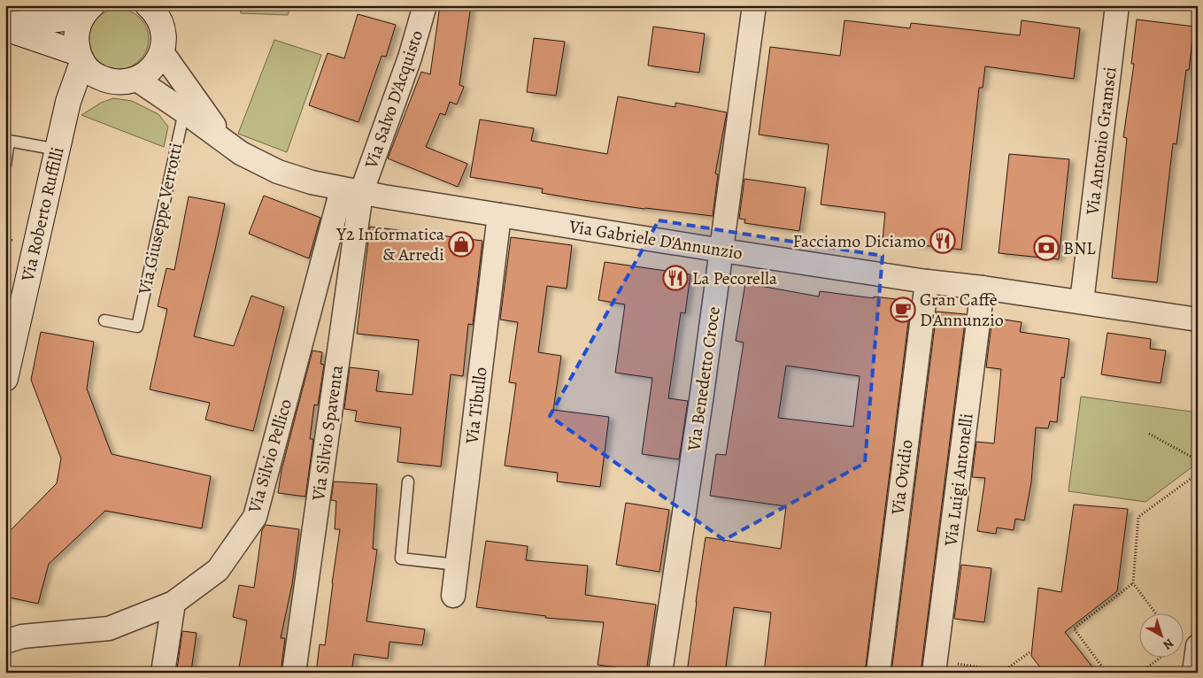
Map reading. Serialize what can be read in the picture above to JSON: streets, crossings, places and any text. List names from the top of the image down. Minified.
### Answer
{"streets":{"street":["Via Salvo D'Acquisto","Via Antonio Gramsci","Via Roberto Ruffilli","Via Giuseppe Verrotti","Via Gabriele D'Annunzio","Via Benedetto Croce","Via Tibullo","Via Silvio Spaventa","Via Silvio Pellico","Via Ovidio","Via Luigi Antonelli"]},"crossings":[["Via Salvo D'Acquisto","Via Gabriele D'Annunzio"],["Via Salvo D'Acquisto","Via Silvio Spaventa"],["Via Salvo D'Acquisto","Via Silvio Pellico"],["Via Antonio Gramsci","Via Gabriele D'Annunzio"],["Via Giuseppe Verrotti","Via Gabriele D'Annunzio"],["Via Gabriele D'Annunzio","Via Benedetto Croce"],["Via Gabriele D'Annunzio","Via Tibullo"],["Via Gabriele D'Annunzio","Via Silvio Spaventa"],["Via Gabriele D'Annunzio","Via Silvio Pellico"],["Via Gabriele D'Annunzio","Via Ovidio"],["Via Gabriele D'Annunzio","Via Luigi Antonelli"],["Via Silvio Spaventa","Via Silvio Pellico"]],"places":{"restaurant":["Facciamo Diciamo","La Pecorella"],"shop":["Y2 Informatica & Arredi"],"bank":["BNL"],"cafe":["Gran Caffè D'Annunzio"]},"north":"bottom right"}
